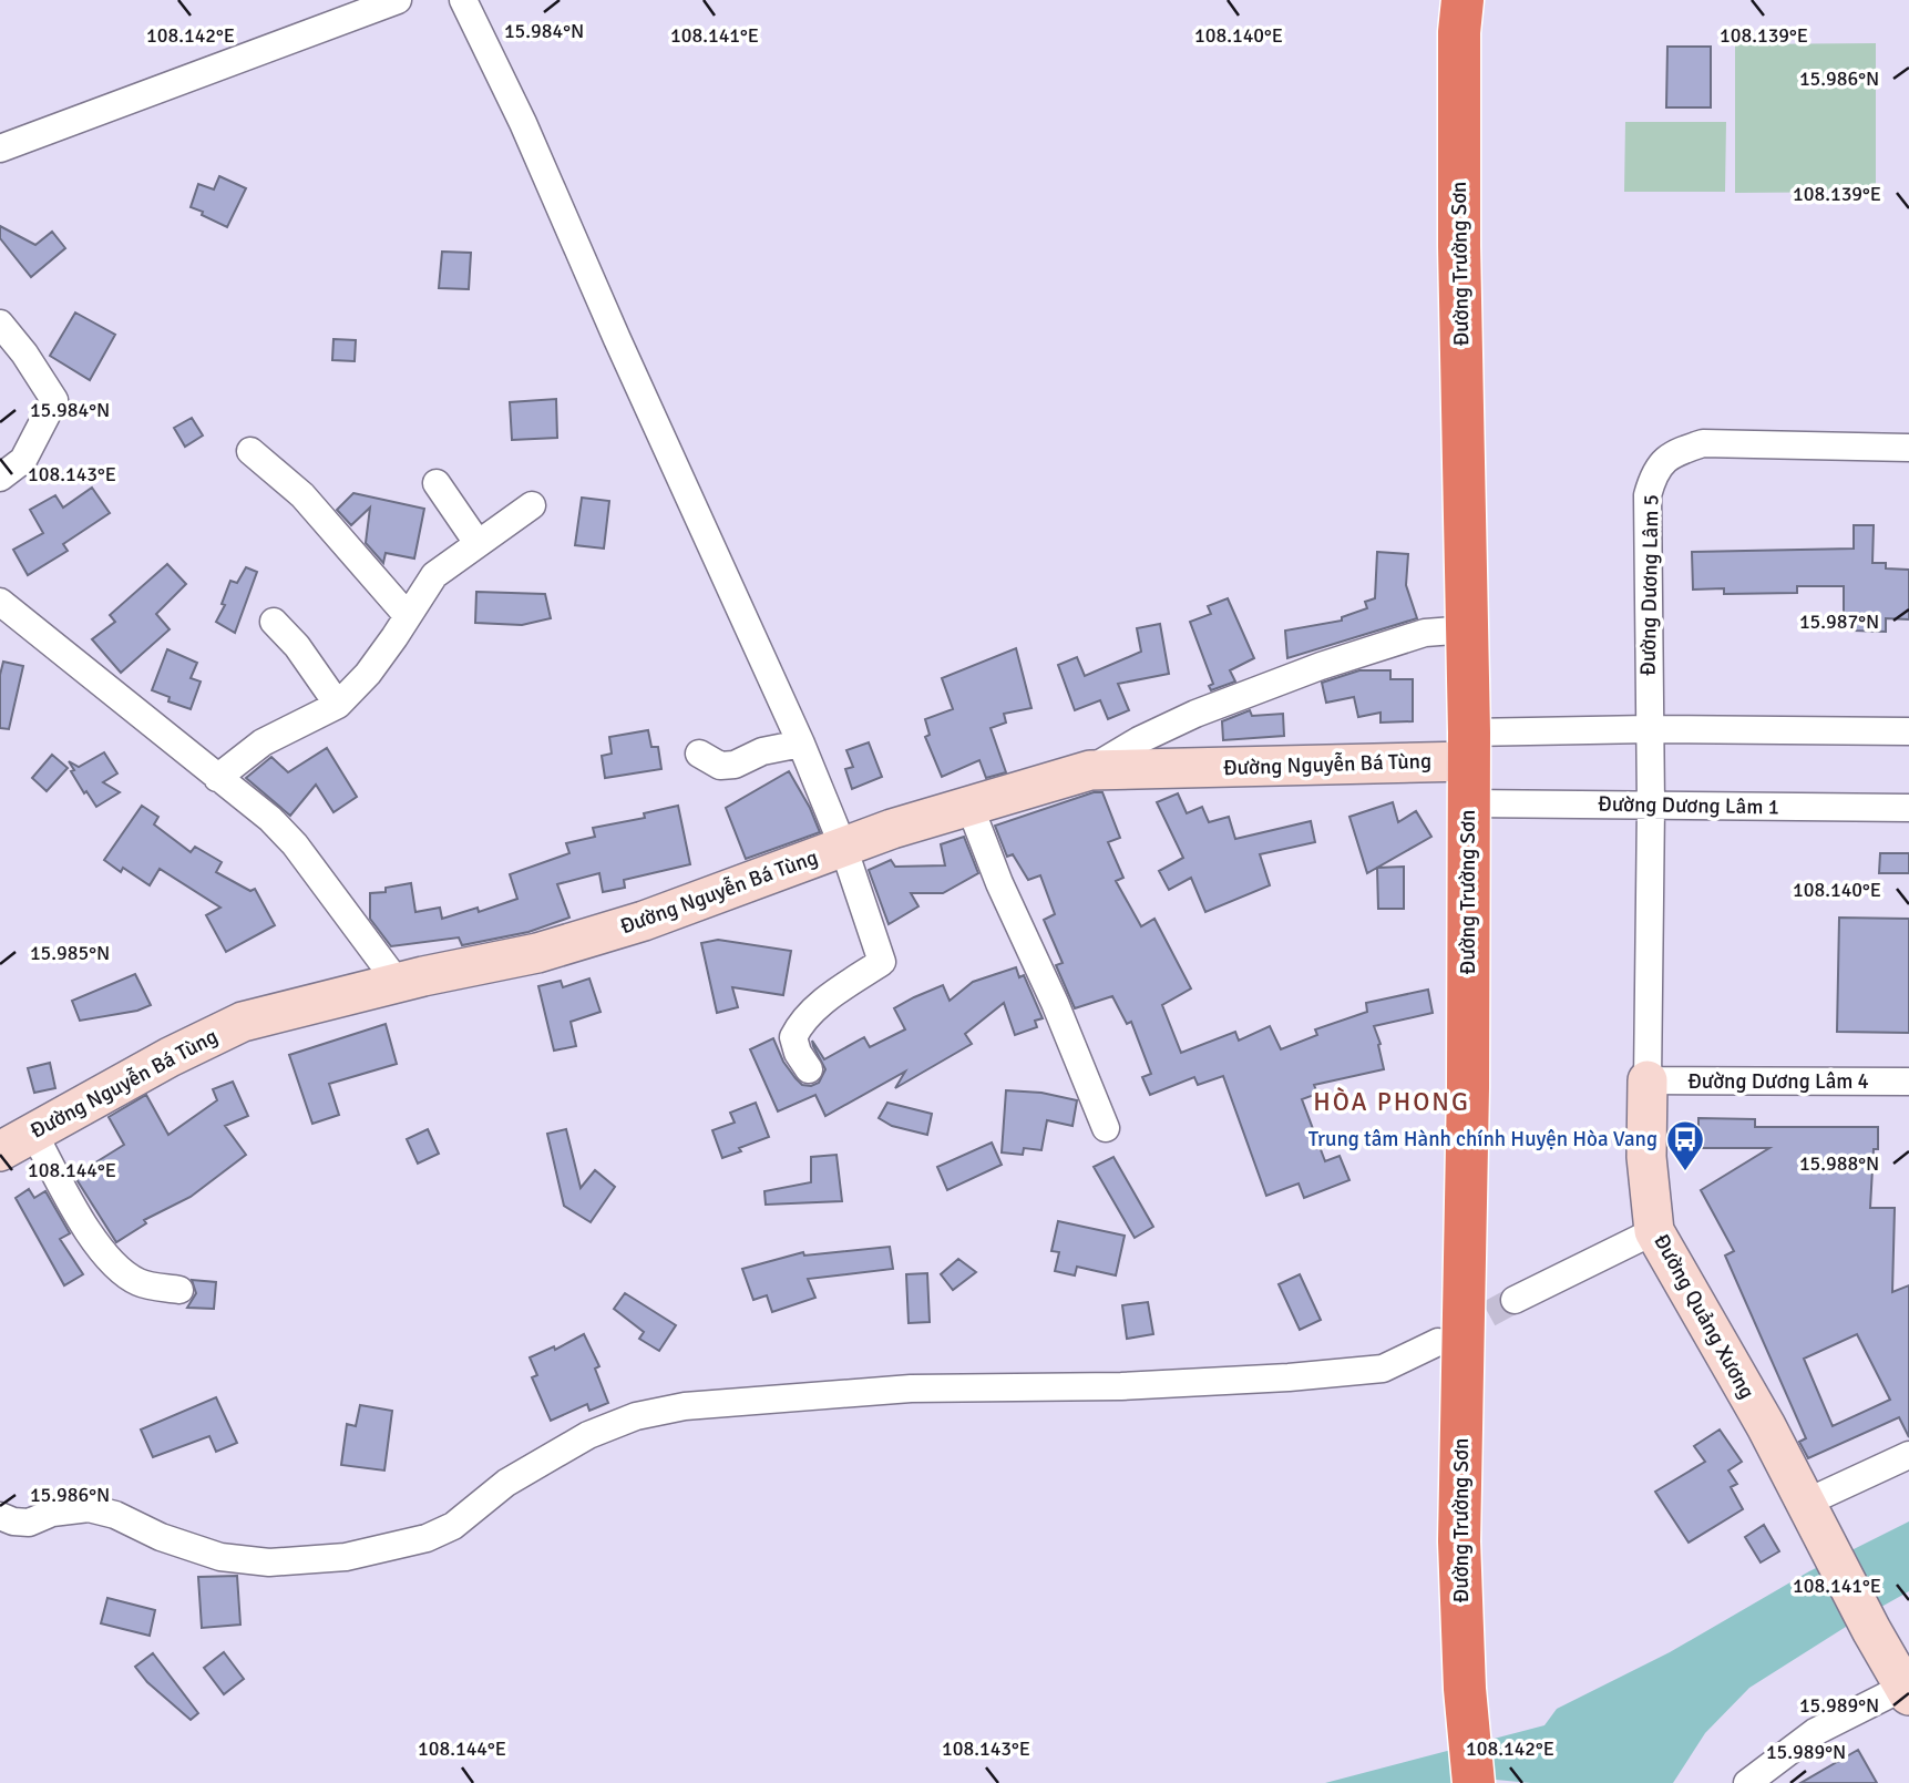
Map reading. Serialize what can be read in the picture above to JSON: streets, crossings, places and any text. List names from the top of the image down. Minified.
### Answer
{"streets":{"highway":["Đường Trường Sơn"],"main road":["Đường Nguyễn Bá Tùng","Đường Quảng Xương"],"street":["Đường Dương Lâm 5","Đường Dương Lâm 1","Đường Dương Lâm 4"]},"crossings":[["Đường Trường Sơn","Đường Nguyễn Bá Tùng"],["Đường Trường Sơn","Đường Dương Lâm 1"],["Đường Dương Lâm 5","Đường Dương Lâm 1"],["Đường Dương Lâm 5","Đường Dương Lâm 4"],["Đường Dương Lâm 5","Đường Quảng Xương"],["Đường Dương Lâm 4","Đường Quảng Xương"]],"districts":["HÒA PHONG"],"places":{"bus stop":["Trung tâm Hành chính Huyện Hòa Vang"]},"coordinates":["15.984°N","108.142°E","108.141°E","108.140°E","108.139°E","15.986°N","108.143°E","15.987°N","15.985°N","15.988°N","108.144°E","15.989°N"]}
